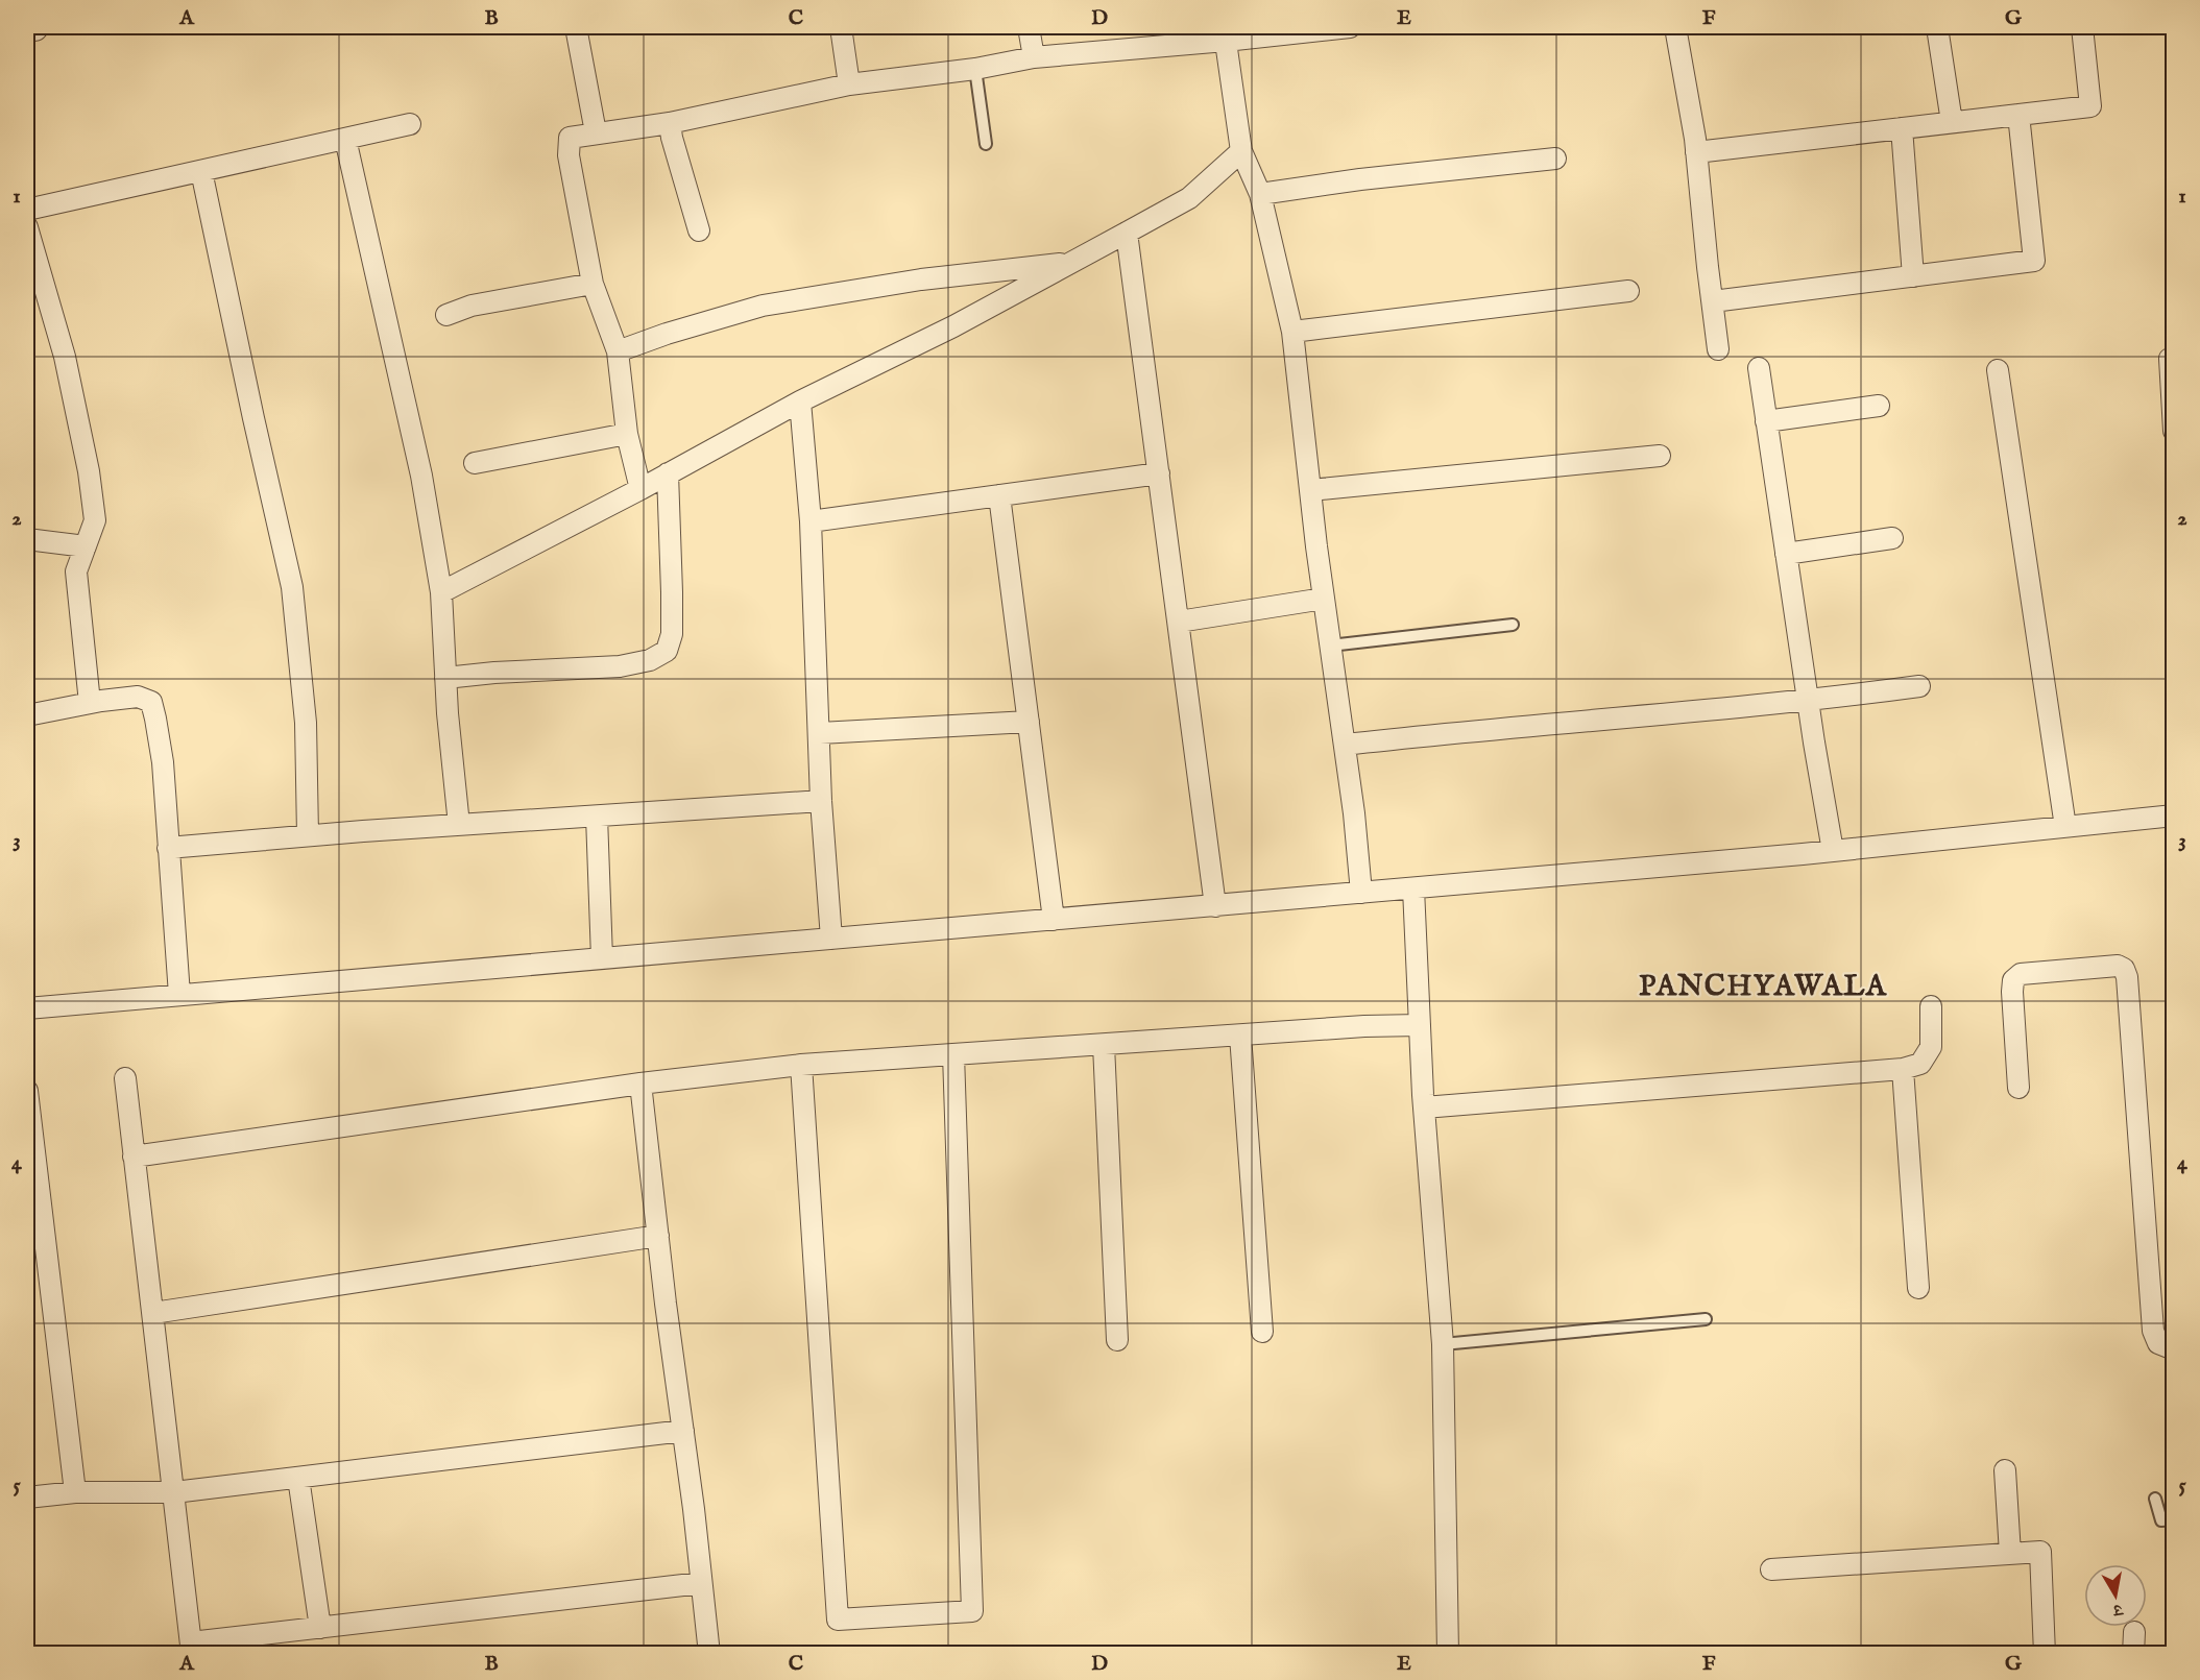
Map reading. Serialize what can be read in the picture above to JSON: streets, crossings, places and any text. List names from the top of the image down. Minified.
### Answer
{"districts":["PANCHYAWALA"],"north":"bottom","grid":{"columns":["A","B","C","D","E","F","G"],"rows":["1","2","3","4","5"]}}
